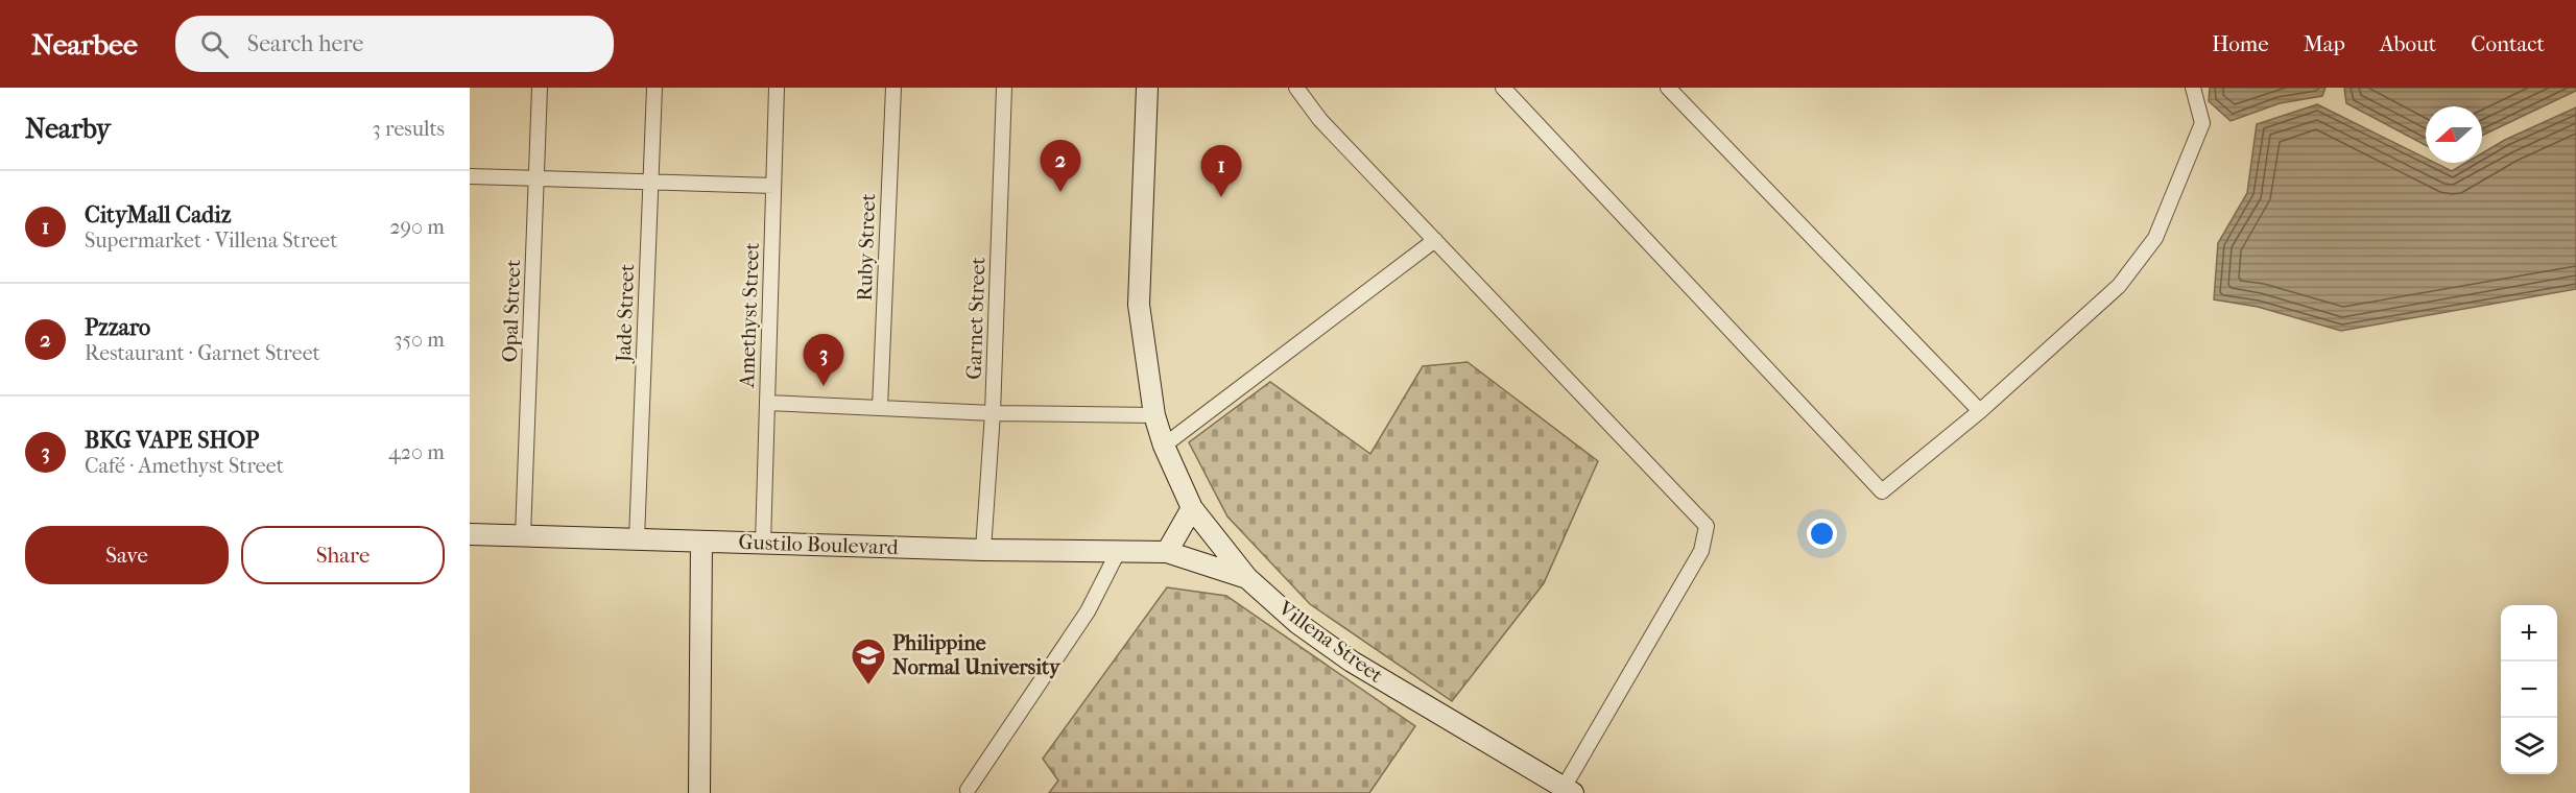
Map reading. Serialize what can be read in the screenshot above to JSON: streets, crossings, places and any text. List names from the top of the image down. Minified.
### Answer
{"streets":{"street":["Ruby Street","Opal Street","Jade Street","Amethyst Street","Garnet Street","Gustilo Boulevard","Villena Street"]},"crossings":[["Opal Street","Gustilo Boulevard"],["Jade Street","Gustilo Boulevard"],["Amethyst Street","Gustilo Boulevard"],["Garnet Street","Gustilo Boulevard"],["Gustilo Boulevard","Villena Street"]],"places":{"school or university":["Philippine Normal University"]},"north":"left","page":{"header":"Nearbee","search":"Search here","nav":["Home","Map","About","Contact"],"heading":["Nearby","3 results"],"pins":["2","1","3"],"list":[{"mark":"1","name":"CityMall Cadiz","note":"Supermarket · Villena Street","value":"290 m"},{"mark":"2","name":"Pzzaro","note":"Restaurant · Garnet Street","value":"350 m"},{"mark":"3","name":"BKG VAPE SHOP","note":"Café · Amethyst Street","value":"420 m"}],"buttons":["Save","Share"],"map_buttons":["+","−"]}}
